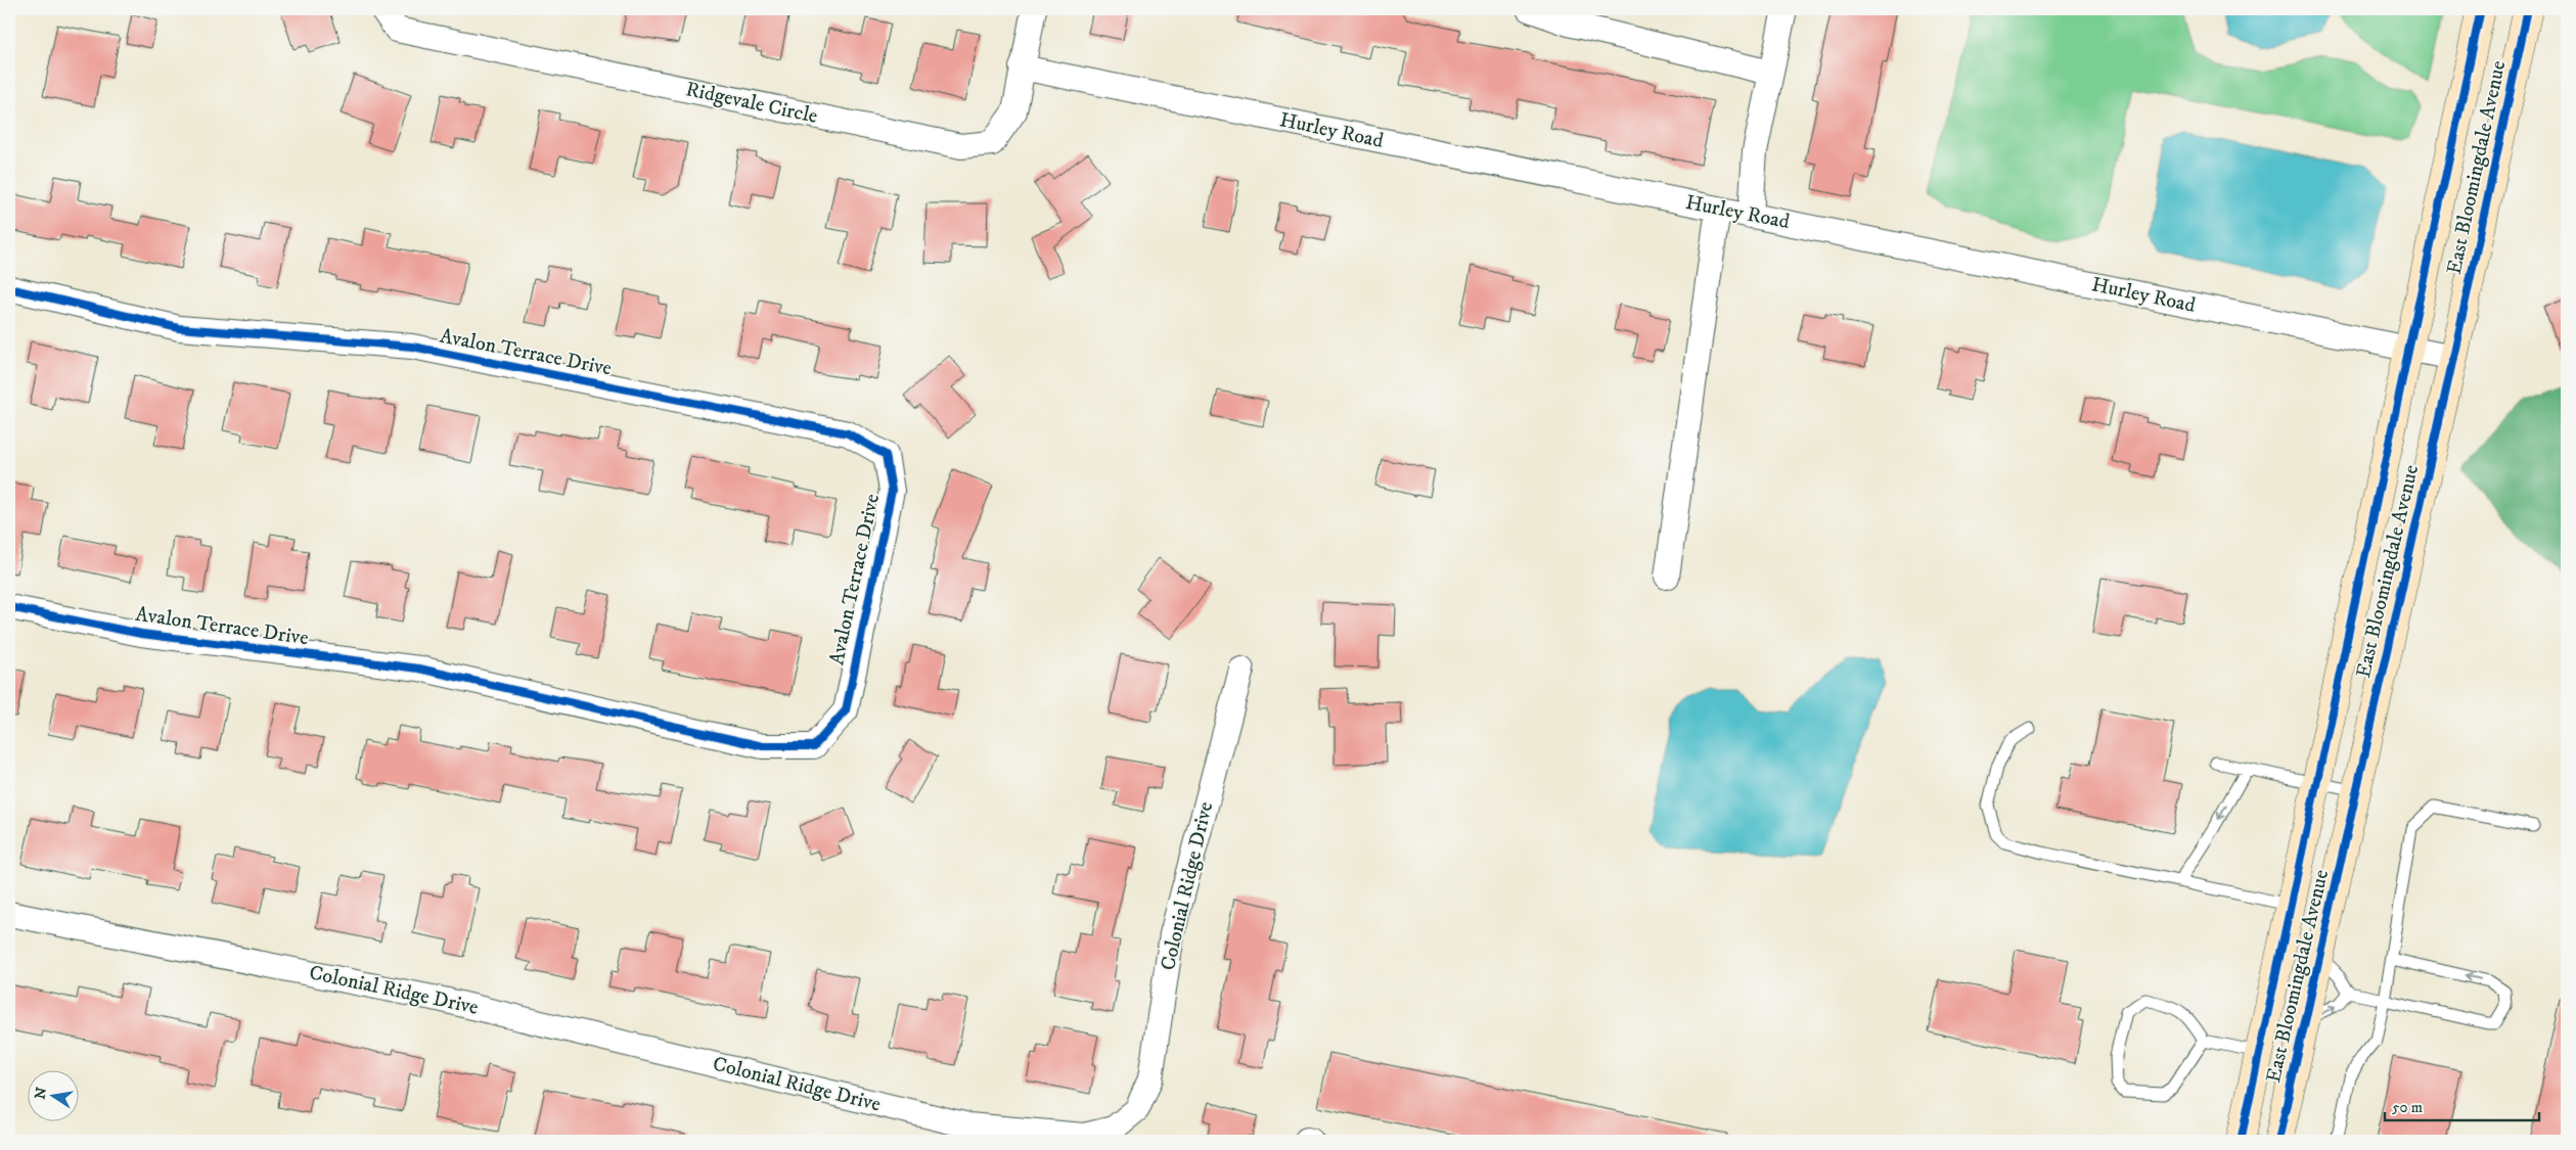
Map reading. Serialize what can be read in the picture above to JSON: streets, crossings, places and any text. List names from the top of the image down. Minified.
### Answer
{"streets":{"main road":["East Bloomingdale Avenue"],"street":["Ridgevale Circle","Hurley Road","Avalon Terrace Drive","Colonial Ridge Drive"]},"crossings":[["Ridgevale Circle","Hurley Road"],["Hurley Road","East Bloomingdale Avenue"]],"scale_bar":"50 m","north":"left"}
